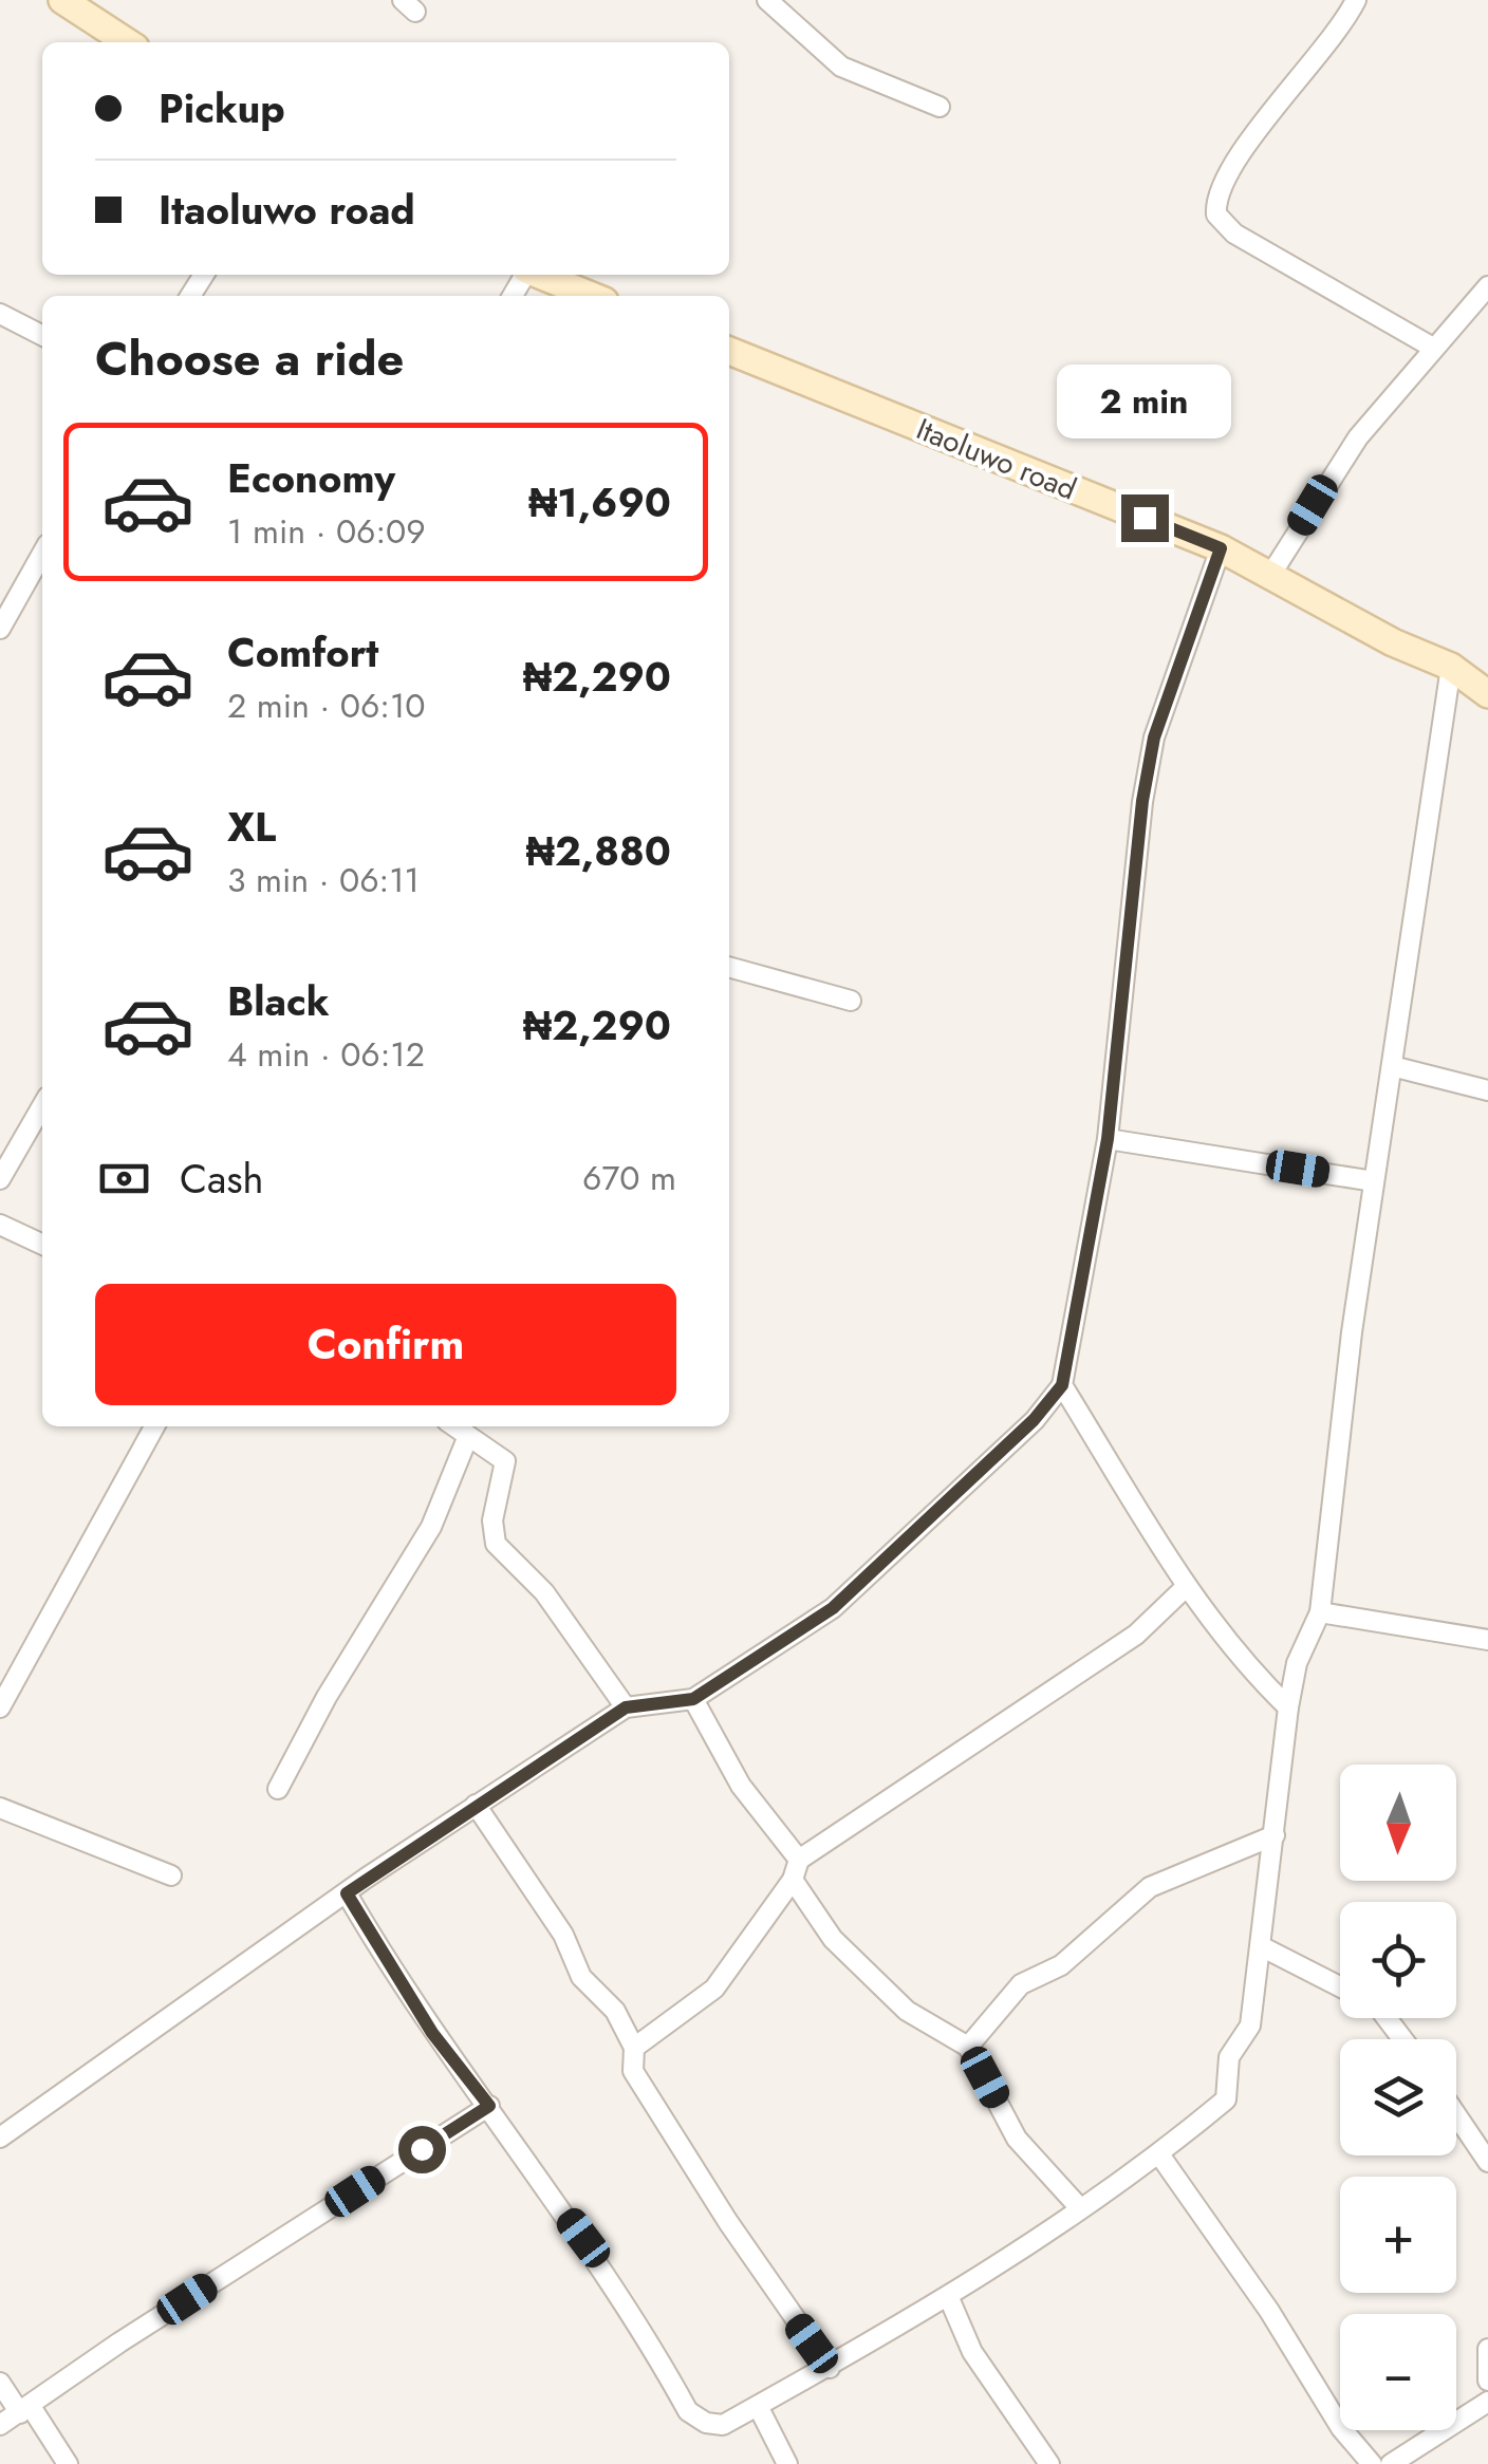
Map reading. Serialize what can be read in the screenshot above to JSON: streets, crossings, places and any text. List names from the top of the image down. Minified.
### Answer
{"streets":{"street":["Itaoluwo road"]},"north":"bottom","page":{"banner":["Pickup","Itaoluwo road"],"heading":"Choose a ride","bubble":"2 min","list":[{"name":"Economy","note":"1 min · 06:09","value":"₦1,690"},{"name":"Comfort","note":"2 min · 06:10","value":"₦2,290"},{"name":"XL","note":"3 min · 06:11","value":"₦2,880"},{"name":"Black","note":"4 min · 06:12","value":"₦2,290"}],"pay":["Cash","670 m"],"buttons":"Confirm","map_buttons":["+","−"]}}
